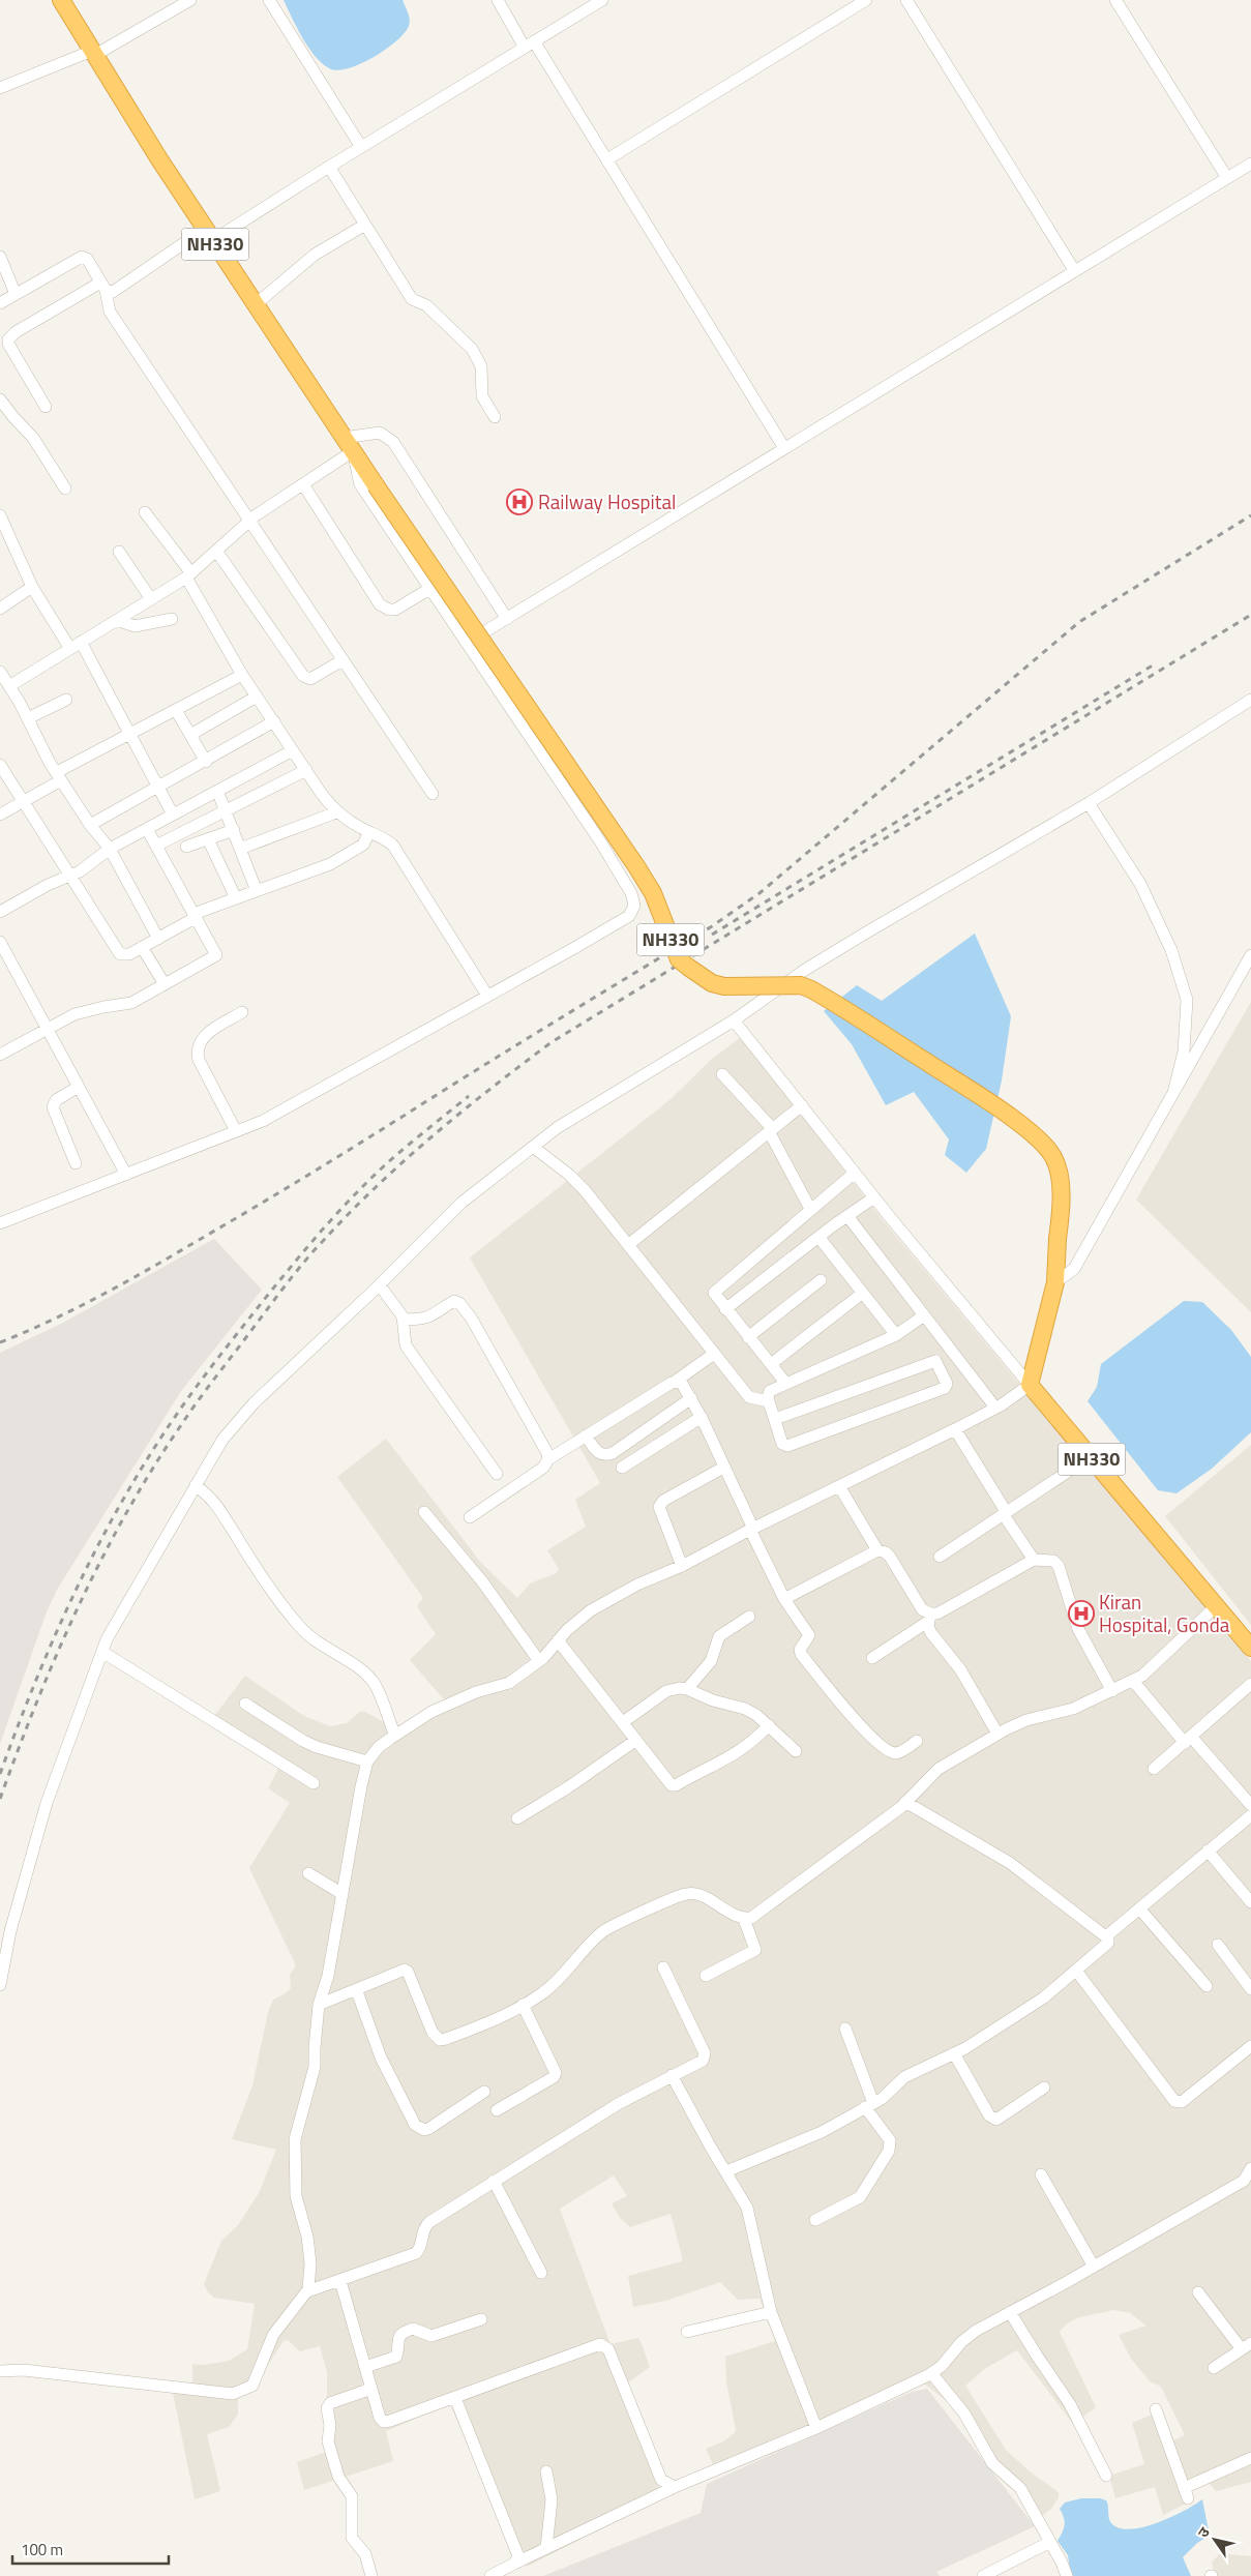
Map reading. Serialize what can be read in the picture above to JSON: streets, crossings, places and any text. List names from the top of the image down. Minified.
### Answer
{"streets":{"highway":["NH330"]},"places":{"hospital":["Railway Hospital","Kiran Hospital, Gonda"]},"scale_bar":"100 m","north":"top left"}
